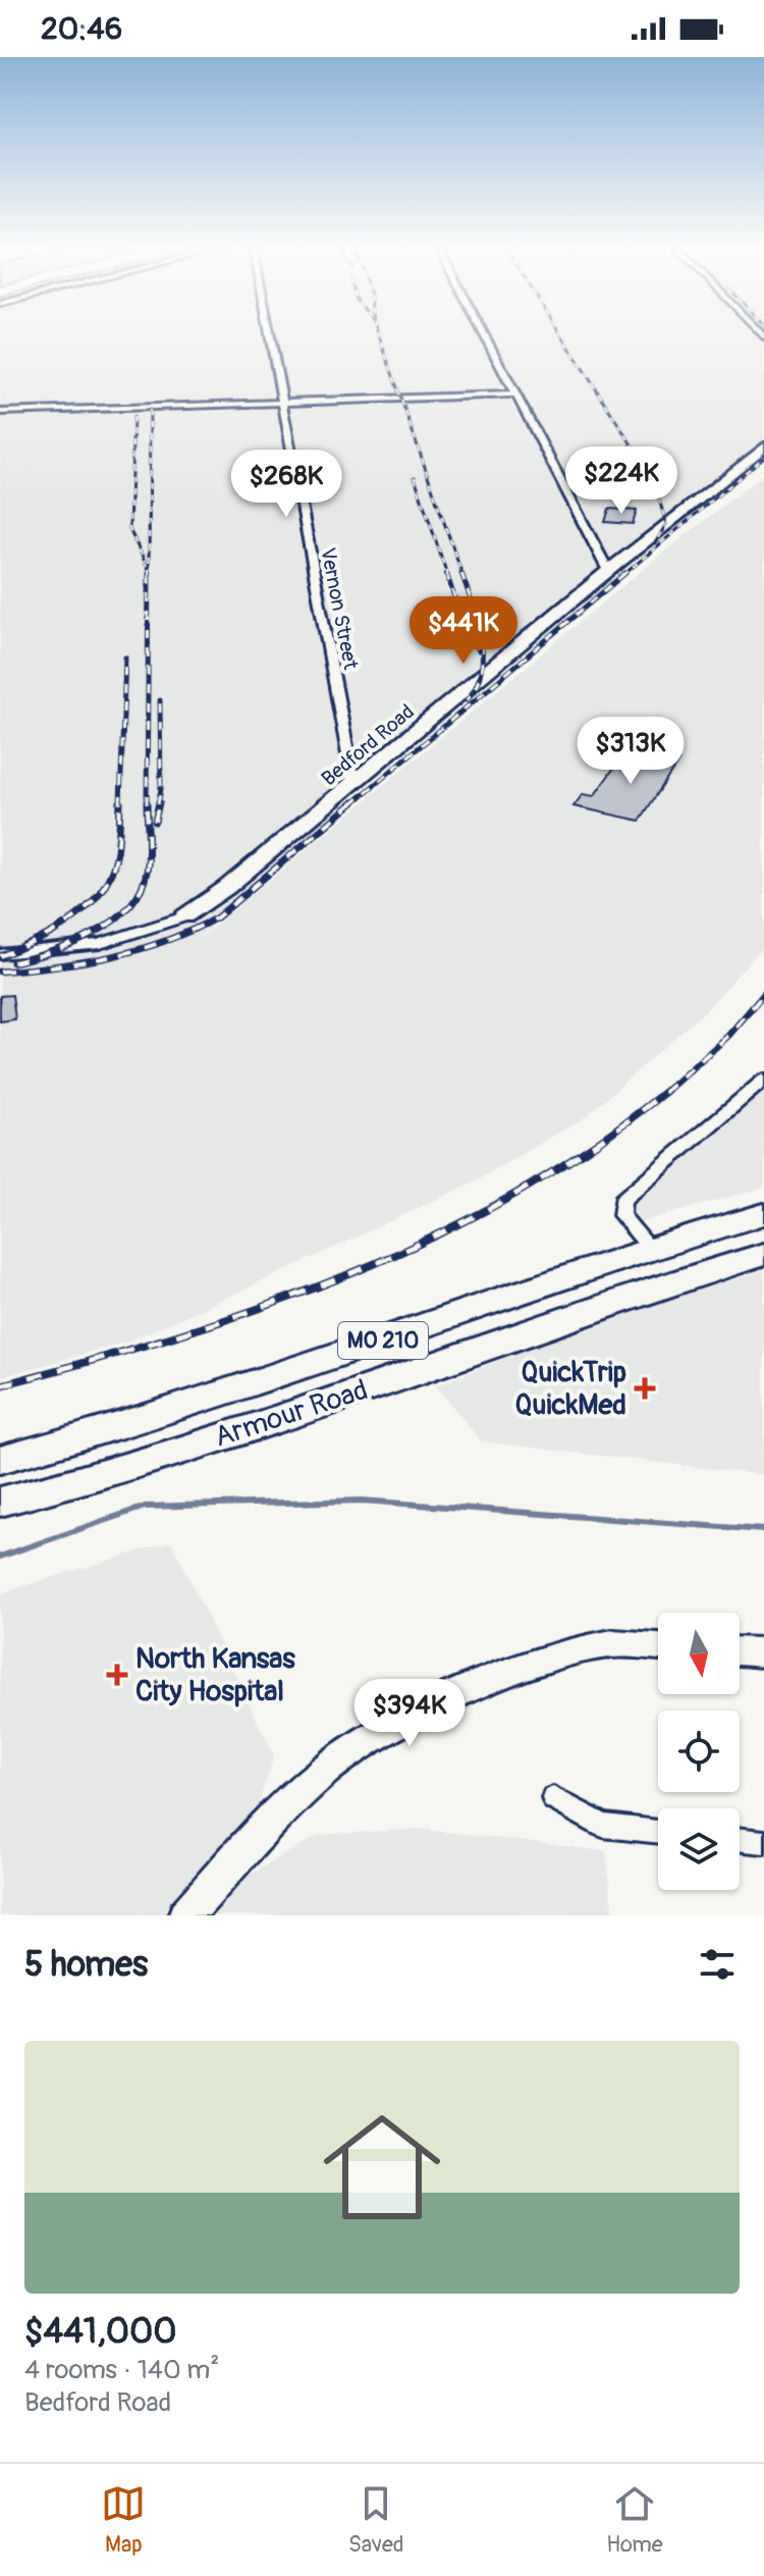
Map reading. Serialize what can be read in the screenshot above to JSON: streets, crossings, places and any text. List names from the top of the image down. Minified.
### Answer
{"streets":{"highway":["MO 210","Armour Road"],"street":["Vernon Street","Bedford Road"]},"crossings":[["Vernon Street","Bedford Road"]],"places":{"health":["QuickTrip QuickMed","North Kansas City Hospital"]},"north":"bottom","page":{"status":"20:46","price":["$224K","$268K","$441K","$313K","$394K"],"heading":"5 homes","list":[{"name":"$441,000","note":"4 rooms · 140 m² · Bedford Road"}],"tabs":["Map","Saved","Home"]}}
